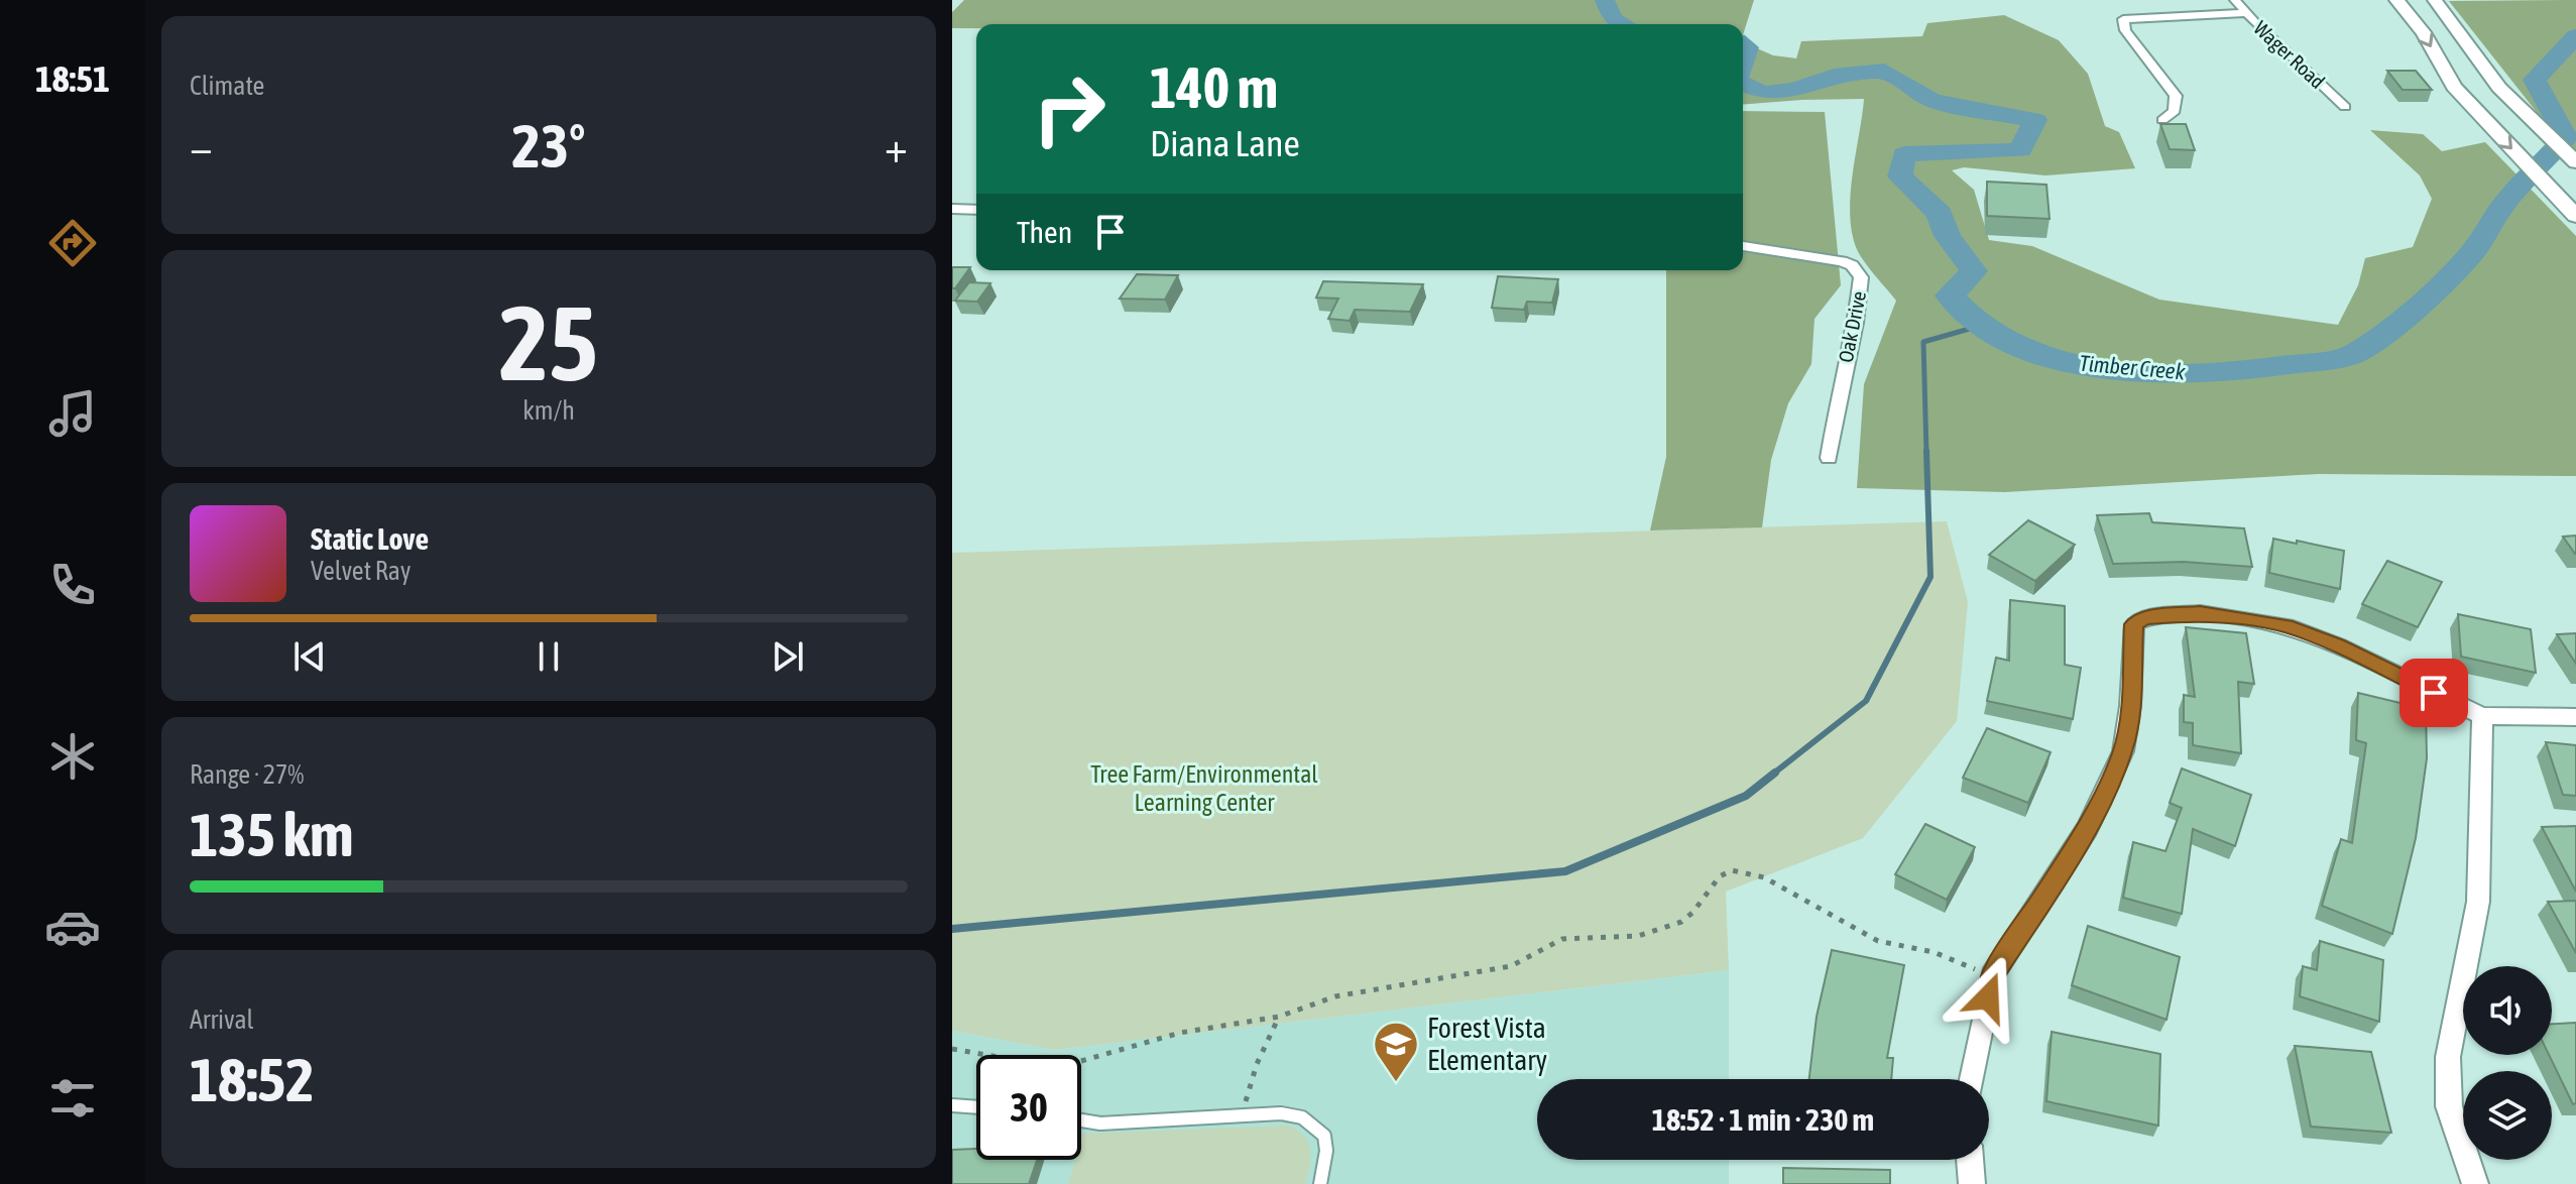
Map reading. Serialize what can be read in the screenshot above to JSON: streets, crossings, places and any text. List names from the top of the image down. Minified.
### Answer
{"streets":{"street":["Wager Road","Oak Drive"]},"water":["Timber Creek"],"parks":["Tree Farm/Environmental Learning Center"],"places":{"school or university":["Forest Vista Elementary"]},"page":{"tabs":"18:51","tile":["Climate",["25","km/h"],["Range · 27%","135 km"],["Arrival","18:52"]],"turn":["140 m","Diana Lane"],"heat":["−","23°","+"],"then":"Then","song":["Static Love","Velvet Ray"],"limit":"30","trip":"18:52 · 1 min · 230 m"}}
